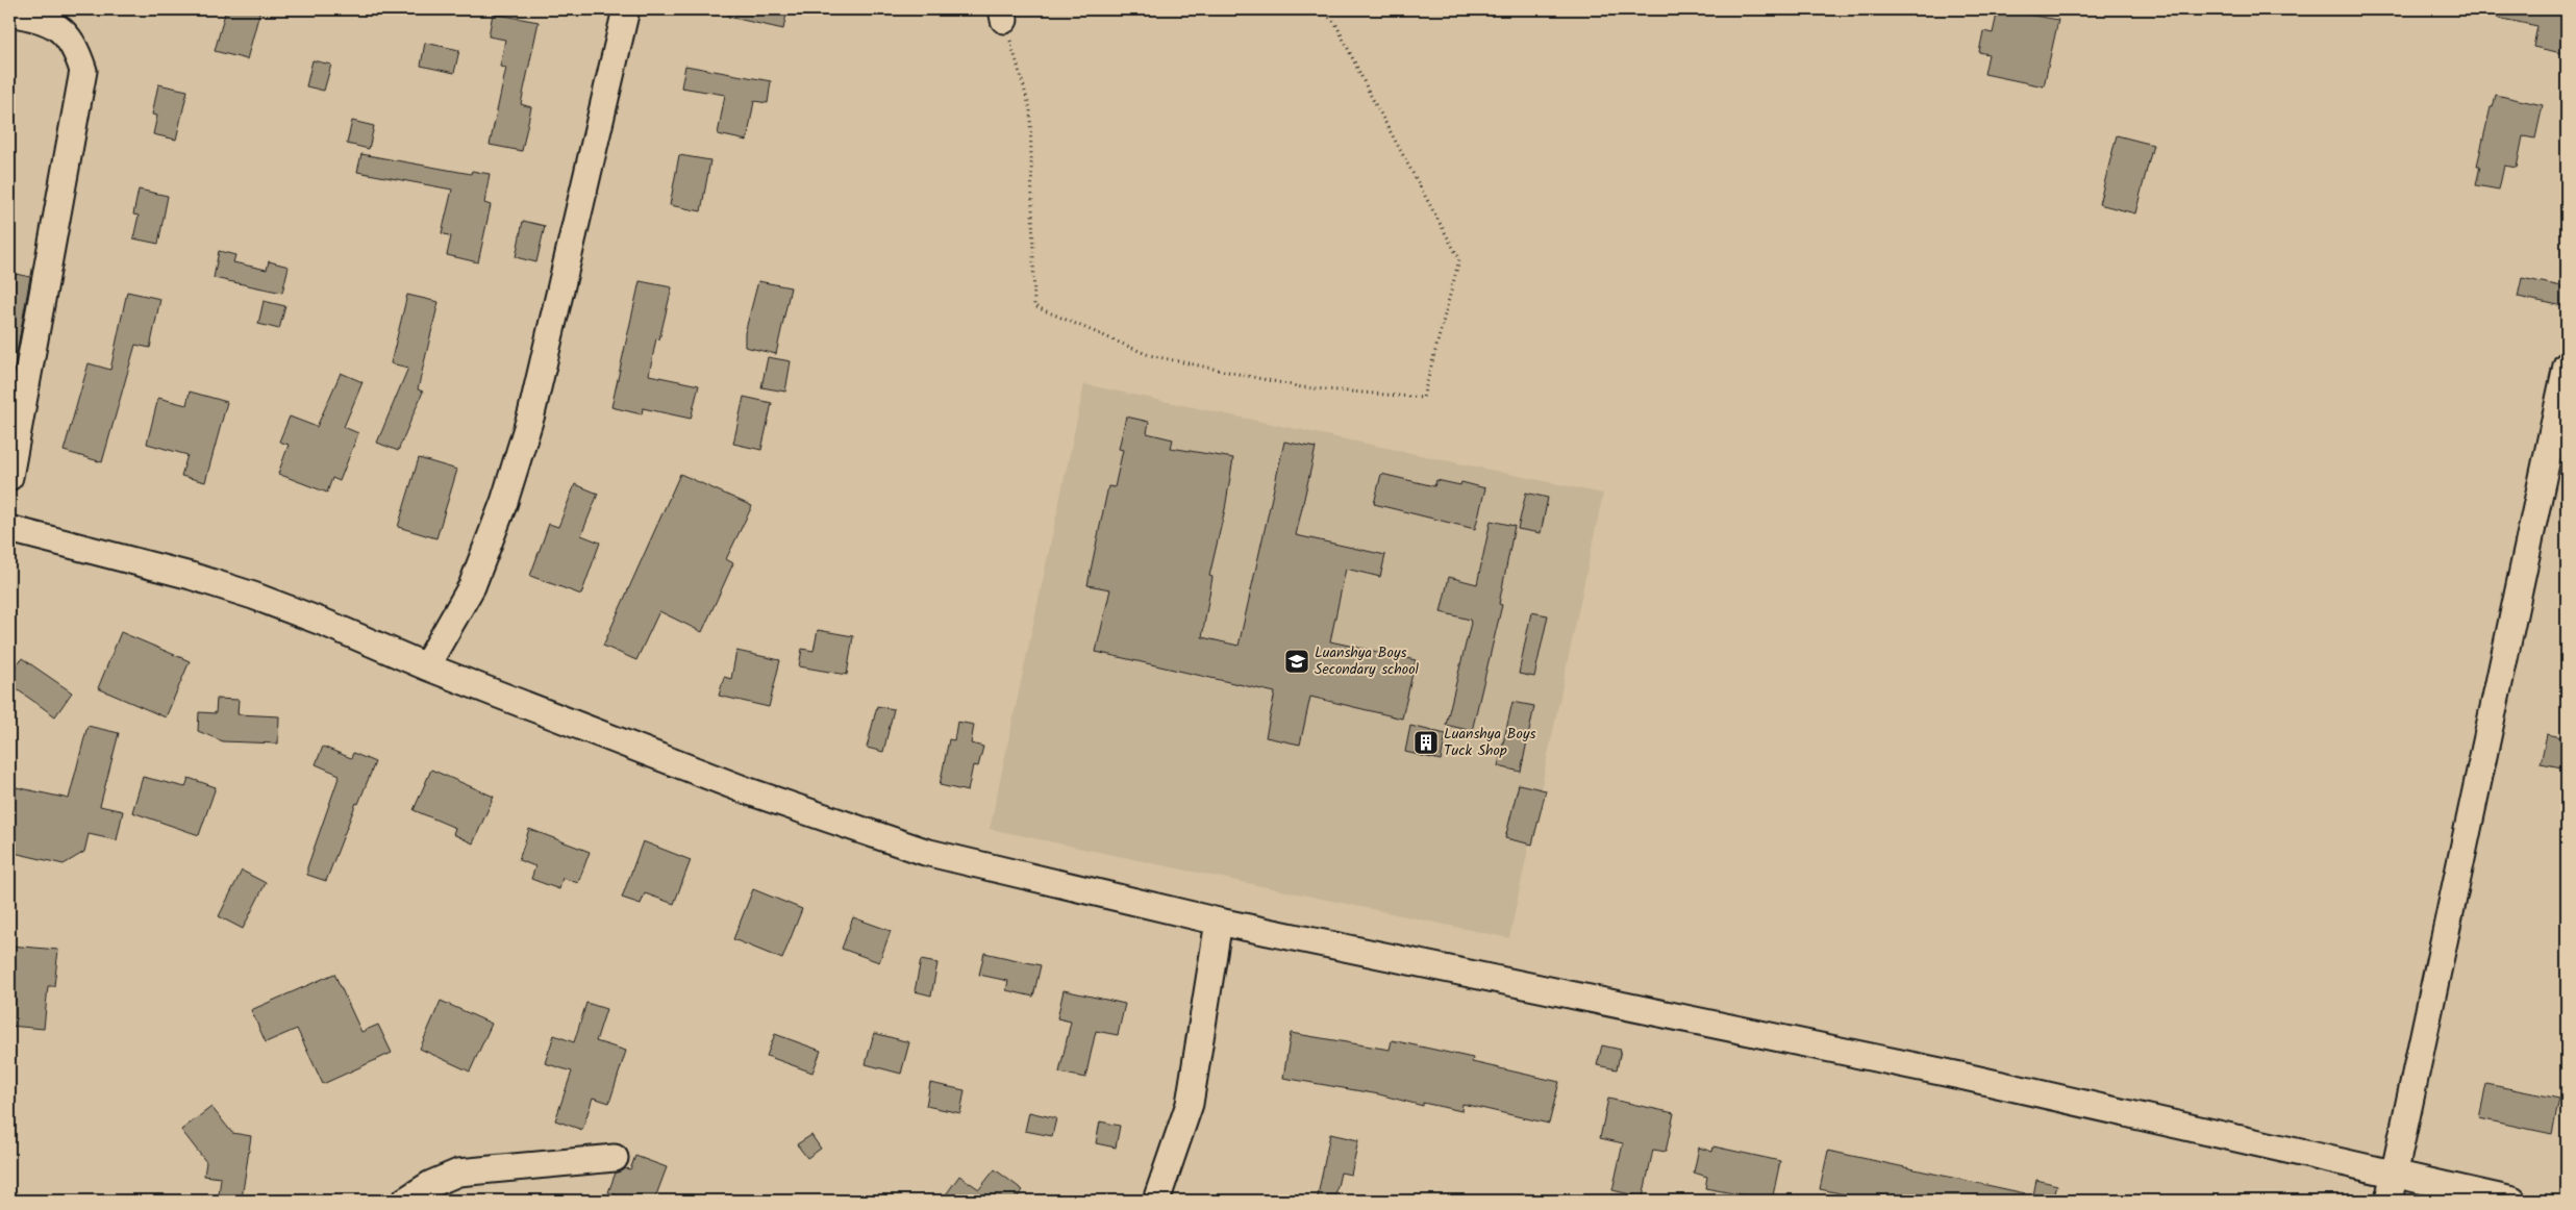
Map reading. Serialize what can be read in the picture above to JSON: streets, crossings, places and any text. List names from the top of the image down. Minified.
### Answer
{"places":{"school or university":["Luanshya Boys Secondary school"],"building":["Luanshya Boys Tuck Shop"]}}
